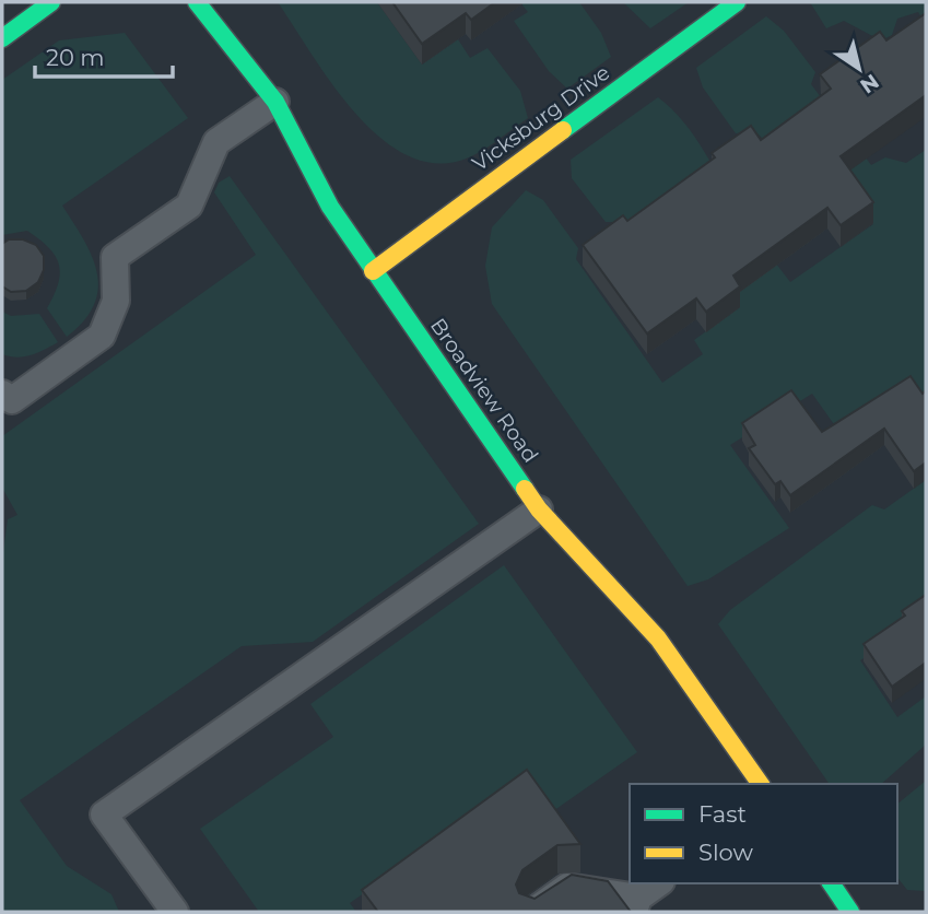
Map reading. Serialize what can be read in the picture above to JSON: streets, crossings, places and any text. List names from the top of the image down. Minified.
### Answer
{"streets":{"main road":["Vicksburg Drive","Broadview Road"]},"crossings":[["Vicksburg Drive","Broadview Road"]],"legend":["Fast","Slow"],"scale_bar":"20 m","north":"bottom right"}
